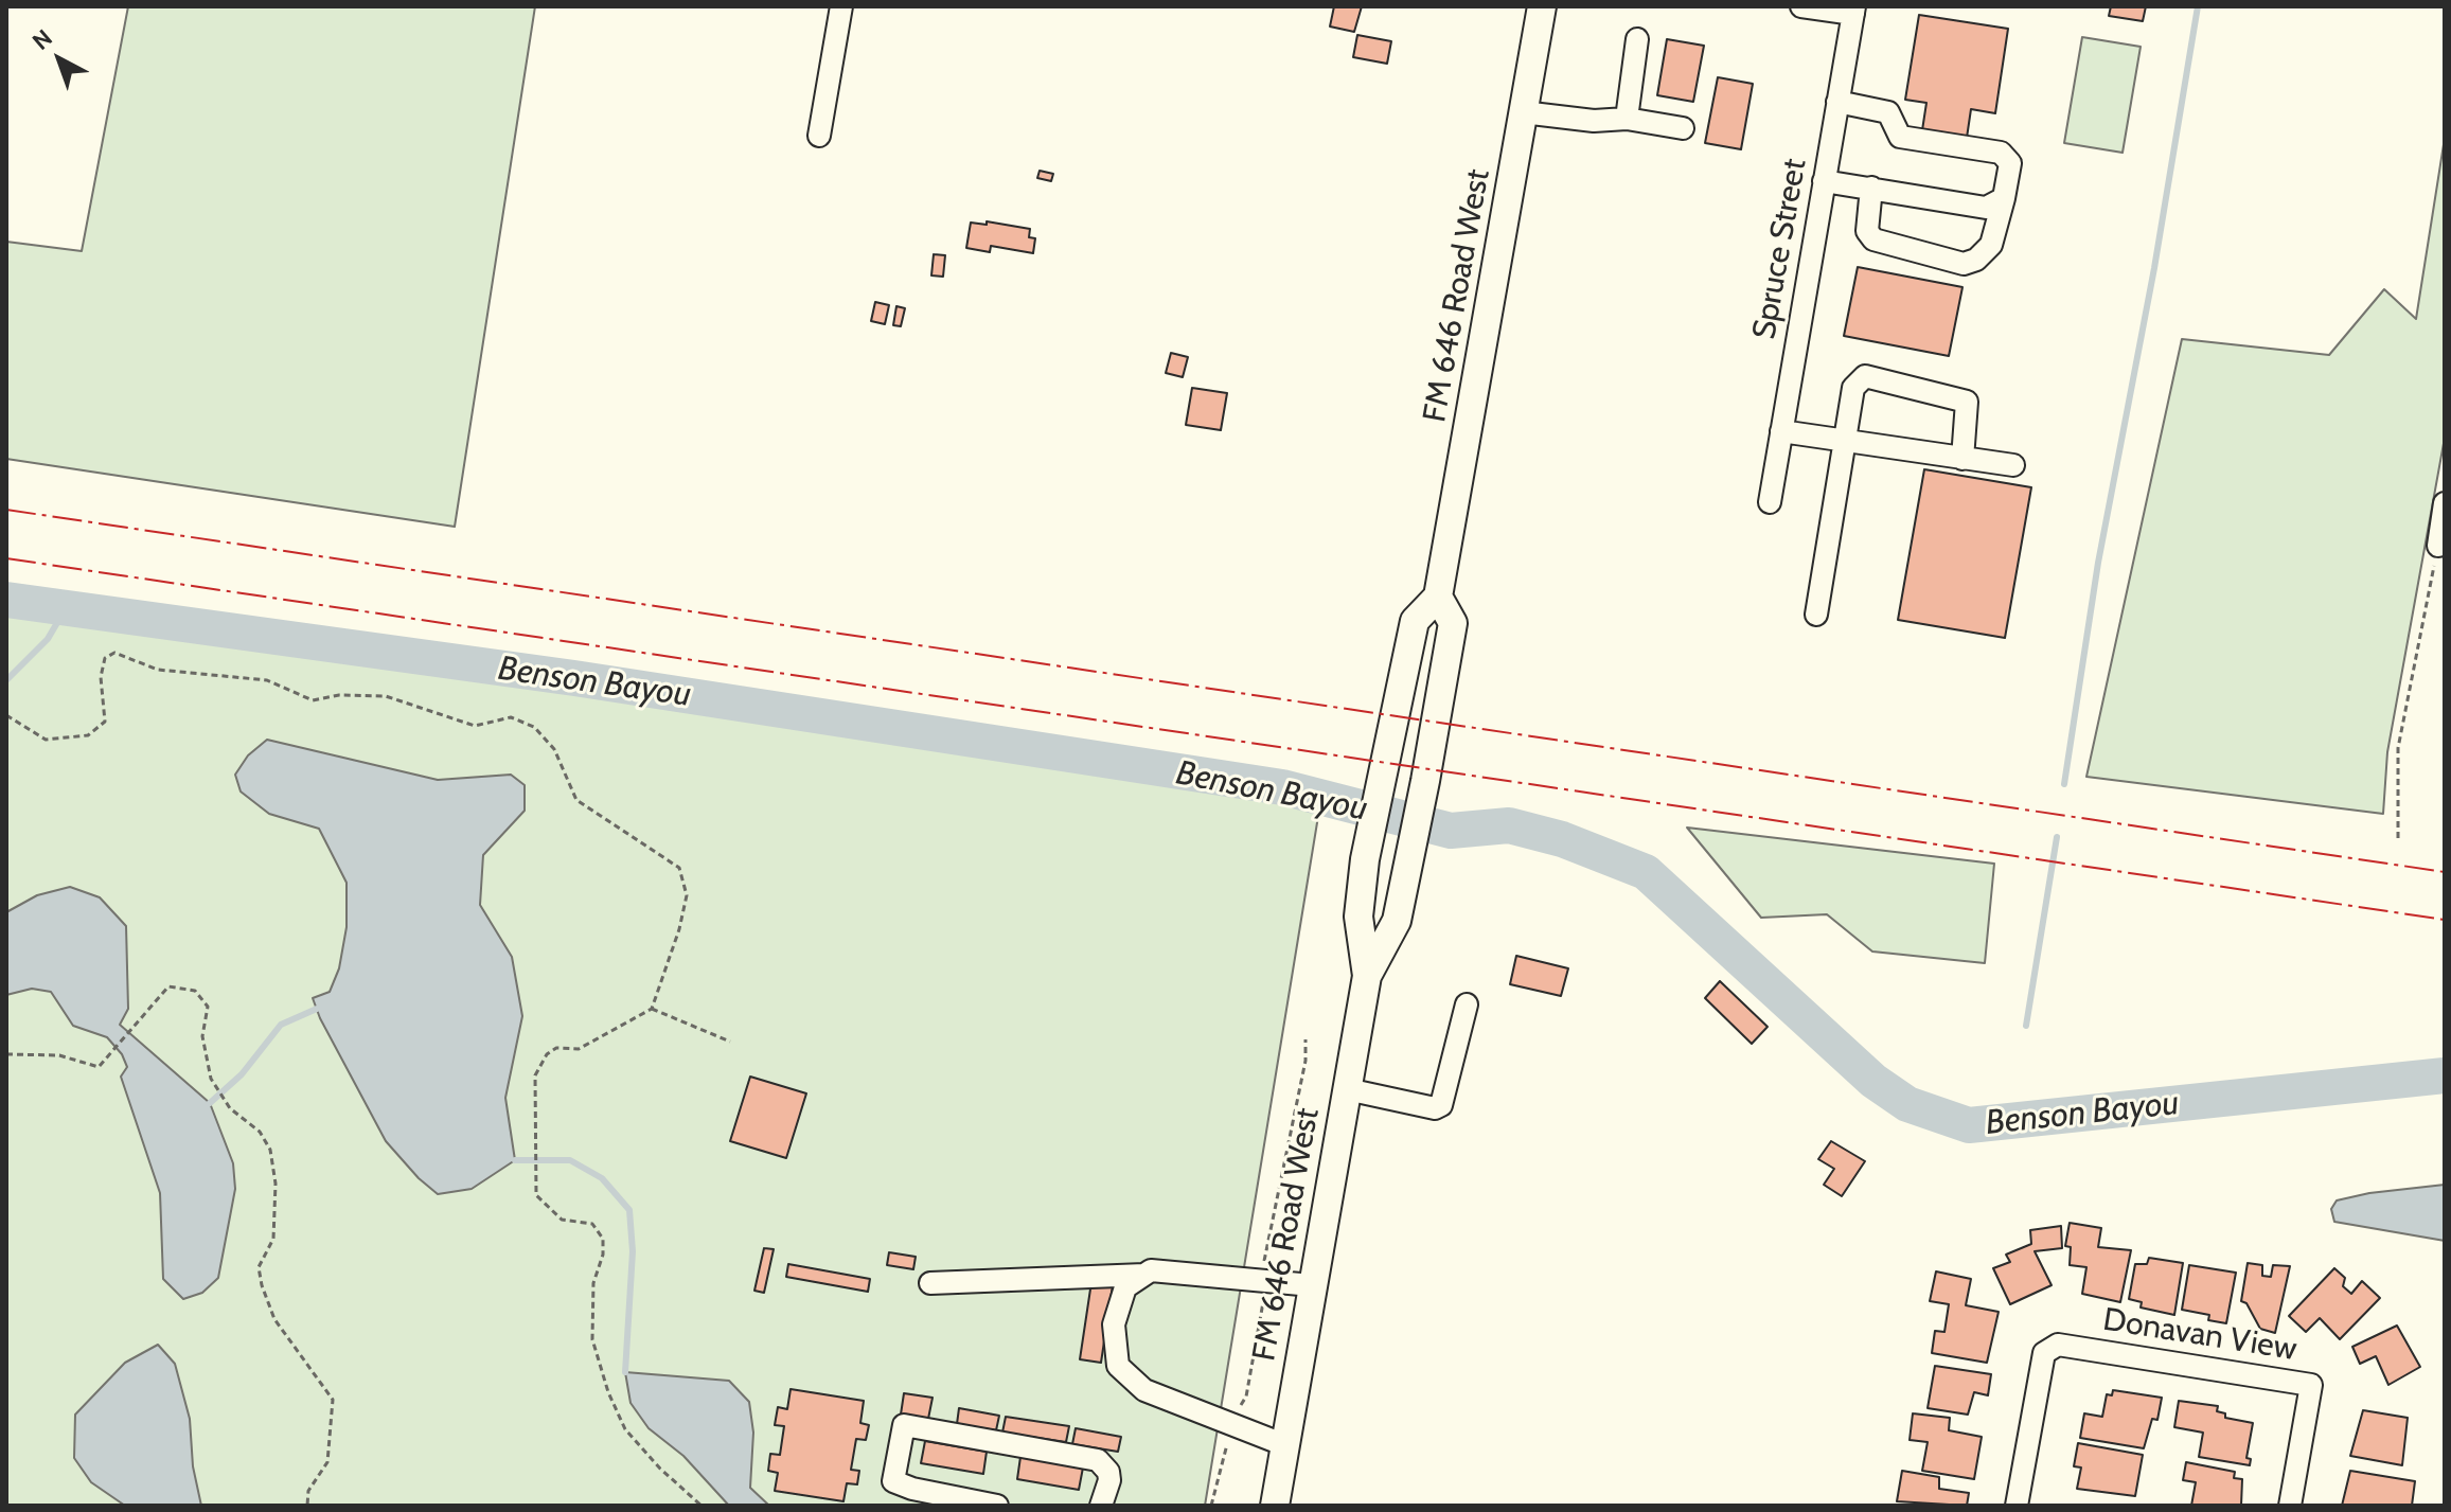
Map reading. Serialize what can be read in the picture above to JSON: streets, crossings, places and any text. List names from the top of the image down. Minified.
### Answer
{"streets":{"main road":["FM 646 Road West"],"street":["Spruce Street","Donavan View"]},"water":["Benson Bayou"],"north":"top left"}
